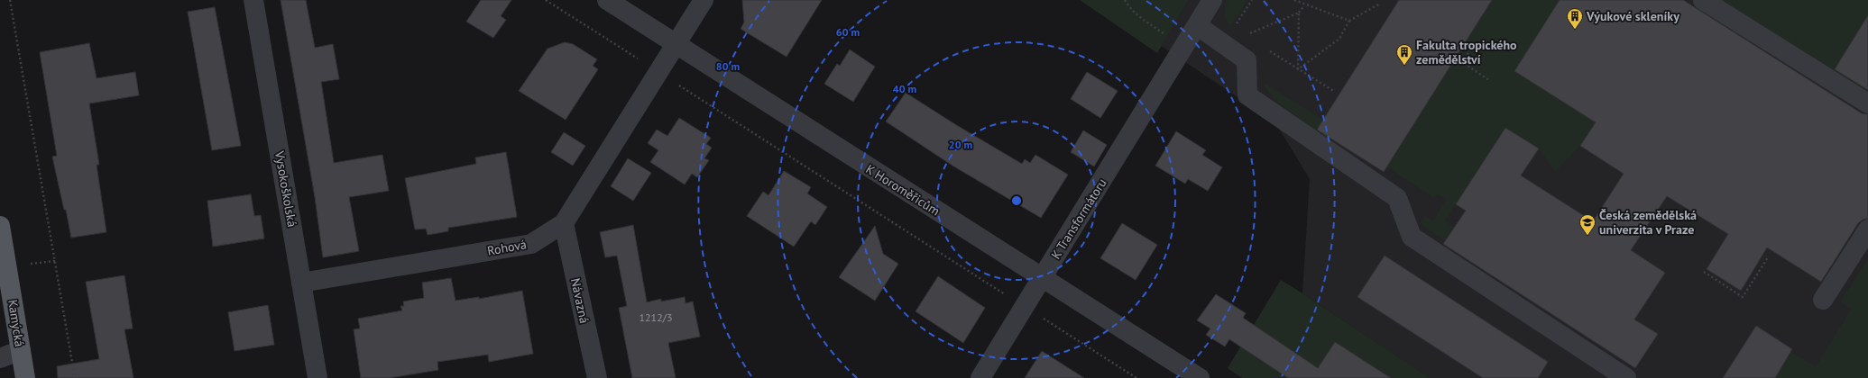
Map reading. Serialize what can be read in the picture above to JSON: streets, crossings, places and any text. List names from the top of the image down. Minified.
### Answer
{"streets":{"main road":["Kamýcká"],"street":["Vysokoškolská","K Horoměřicům","K Transformátoru","Rohová","Návazná"]},"crossings":[["Vysokoškolská","Rohová"],["K Horoměřicům","K Transformátoru"],["K Horoměřicům","Rohová"],["Rohová","Návazná"]],"places":{"building":["Výukové skleníky","Fakulta tropického zemědělství"],"school or university":["Česká zemědělská univerzita v Praze"]},"house_numbers":["1212/3"],"rings":["60 m","80 m","40 m","20 m"]}
